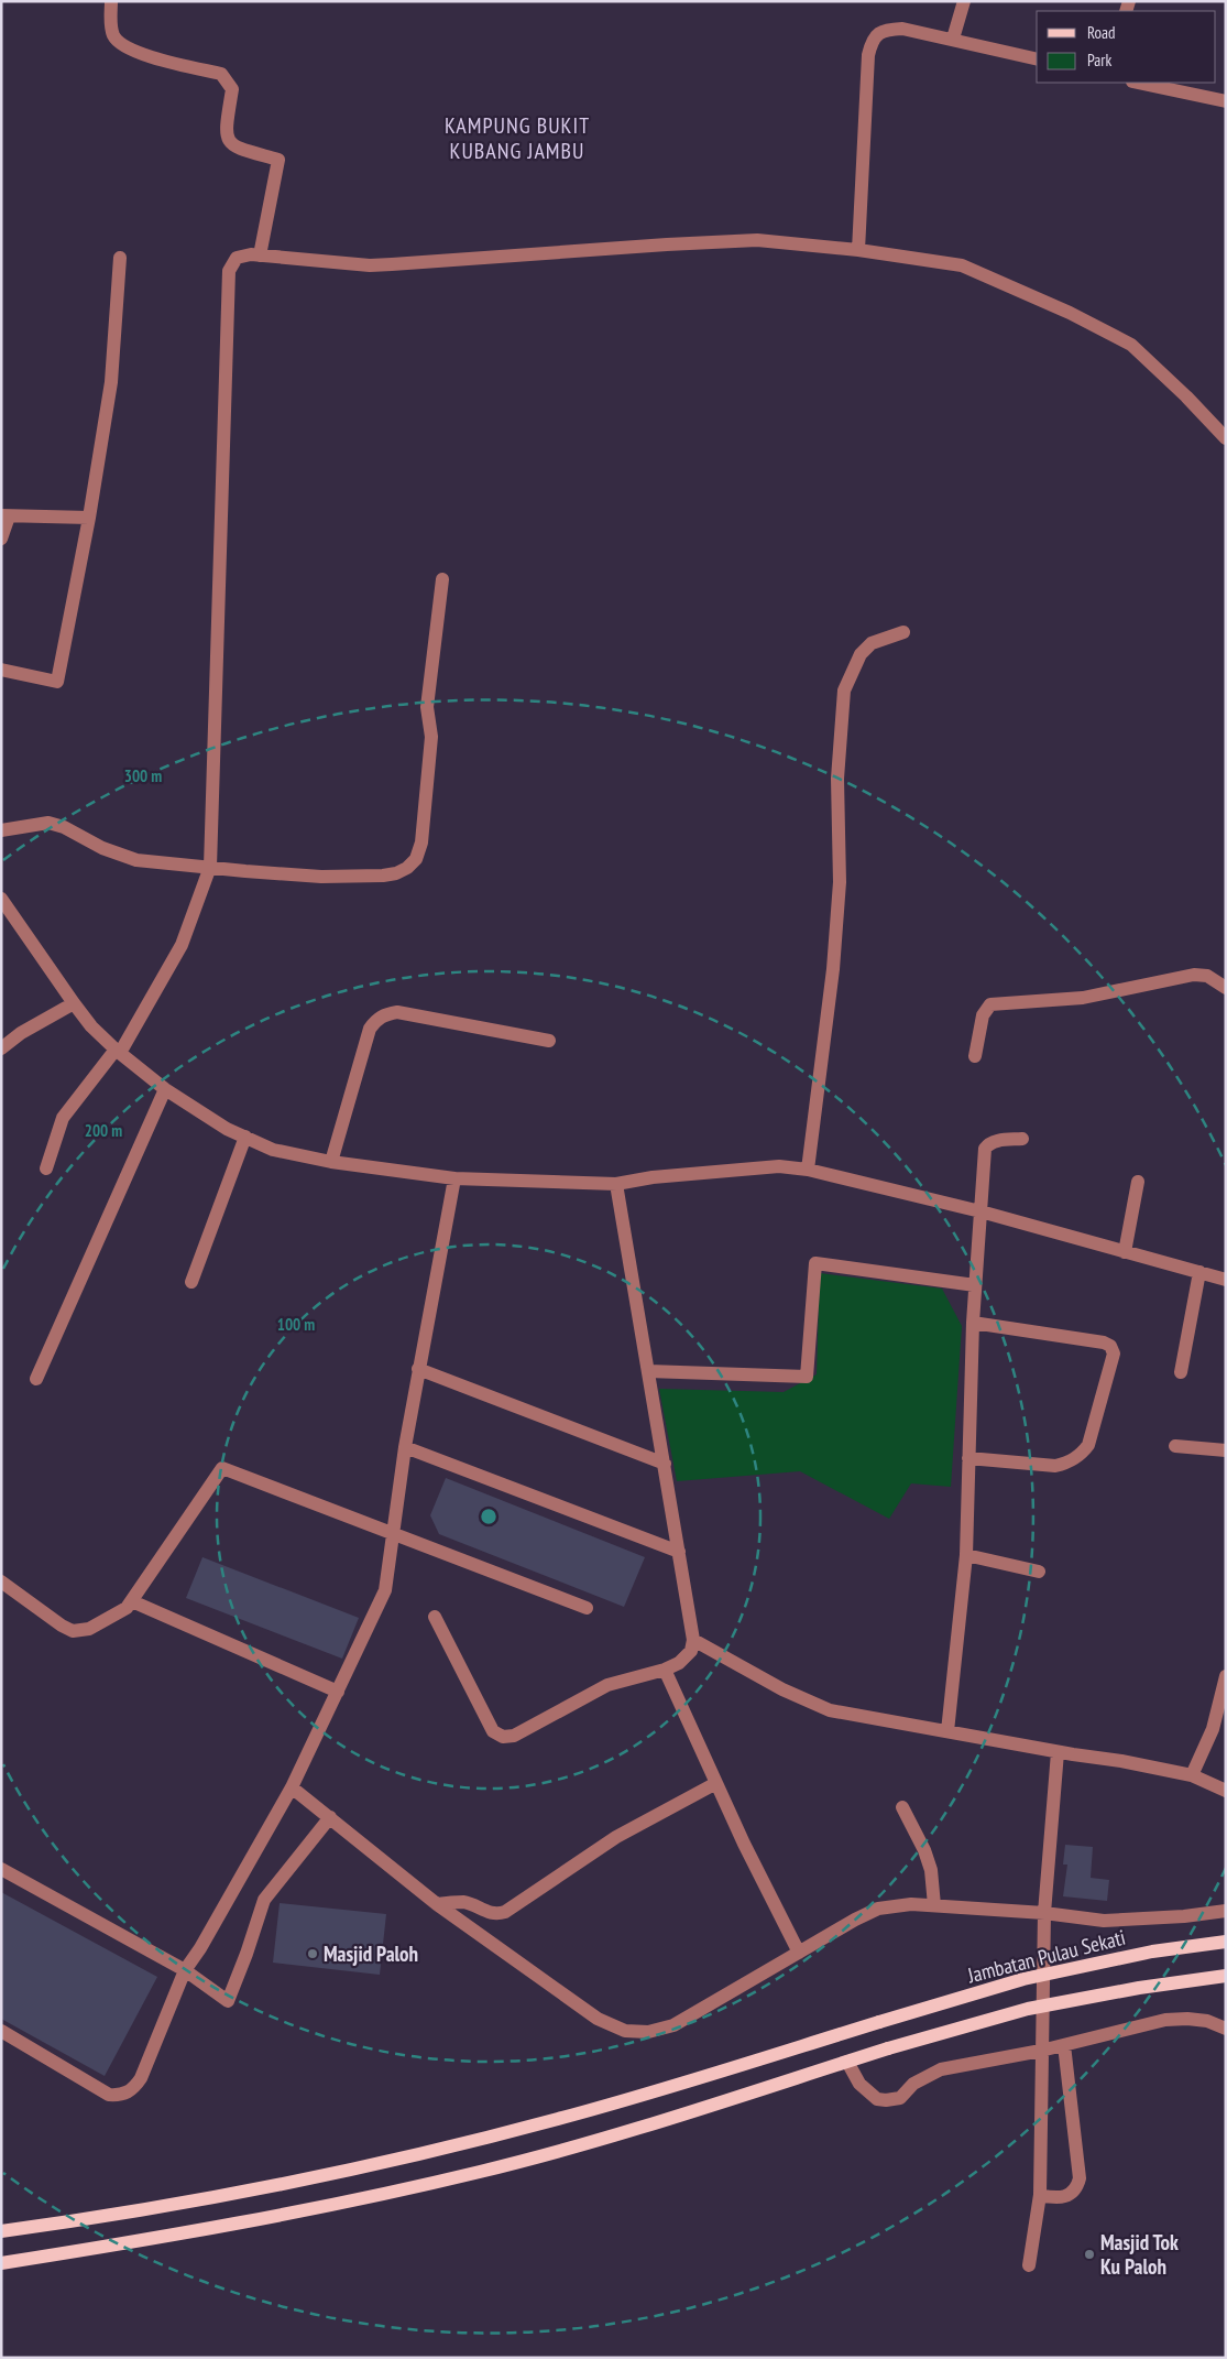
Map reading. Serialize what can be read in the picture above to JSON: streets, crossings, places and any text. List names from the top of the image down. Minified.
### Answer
{"streets":{"main road":["Jambatan Pulau Sekati"]},"districts":["KAMPUNG BUKIT KUBANG JAMBU"],"places":["Masjid Paloh","Masjid Tok Ku Paloh"],"legend":["Road","Park"],"rings":["300 m","200 m","100 m"]}
